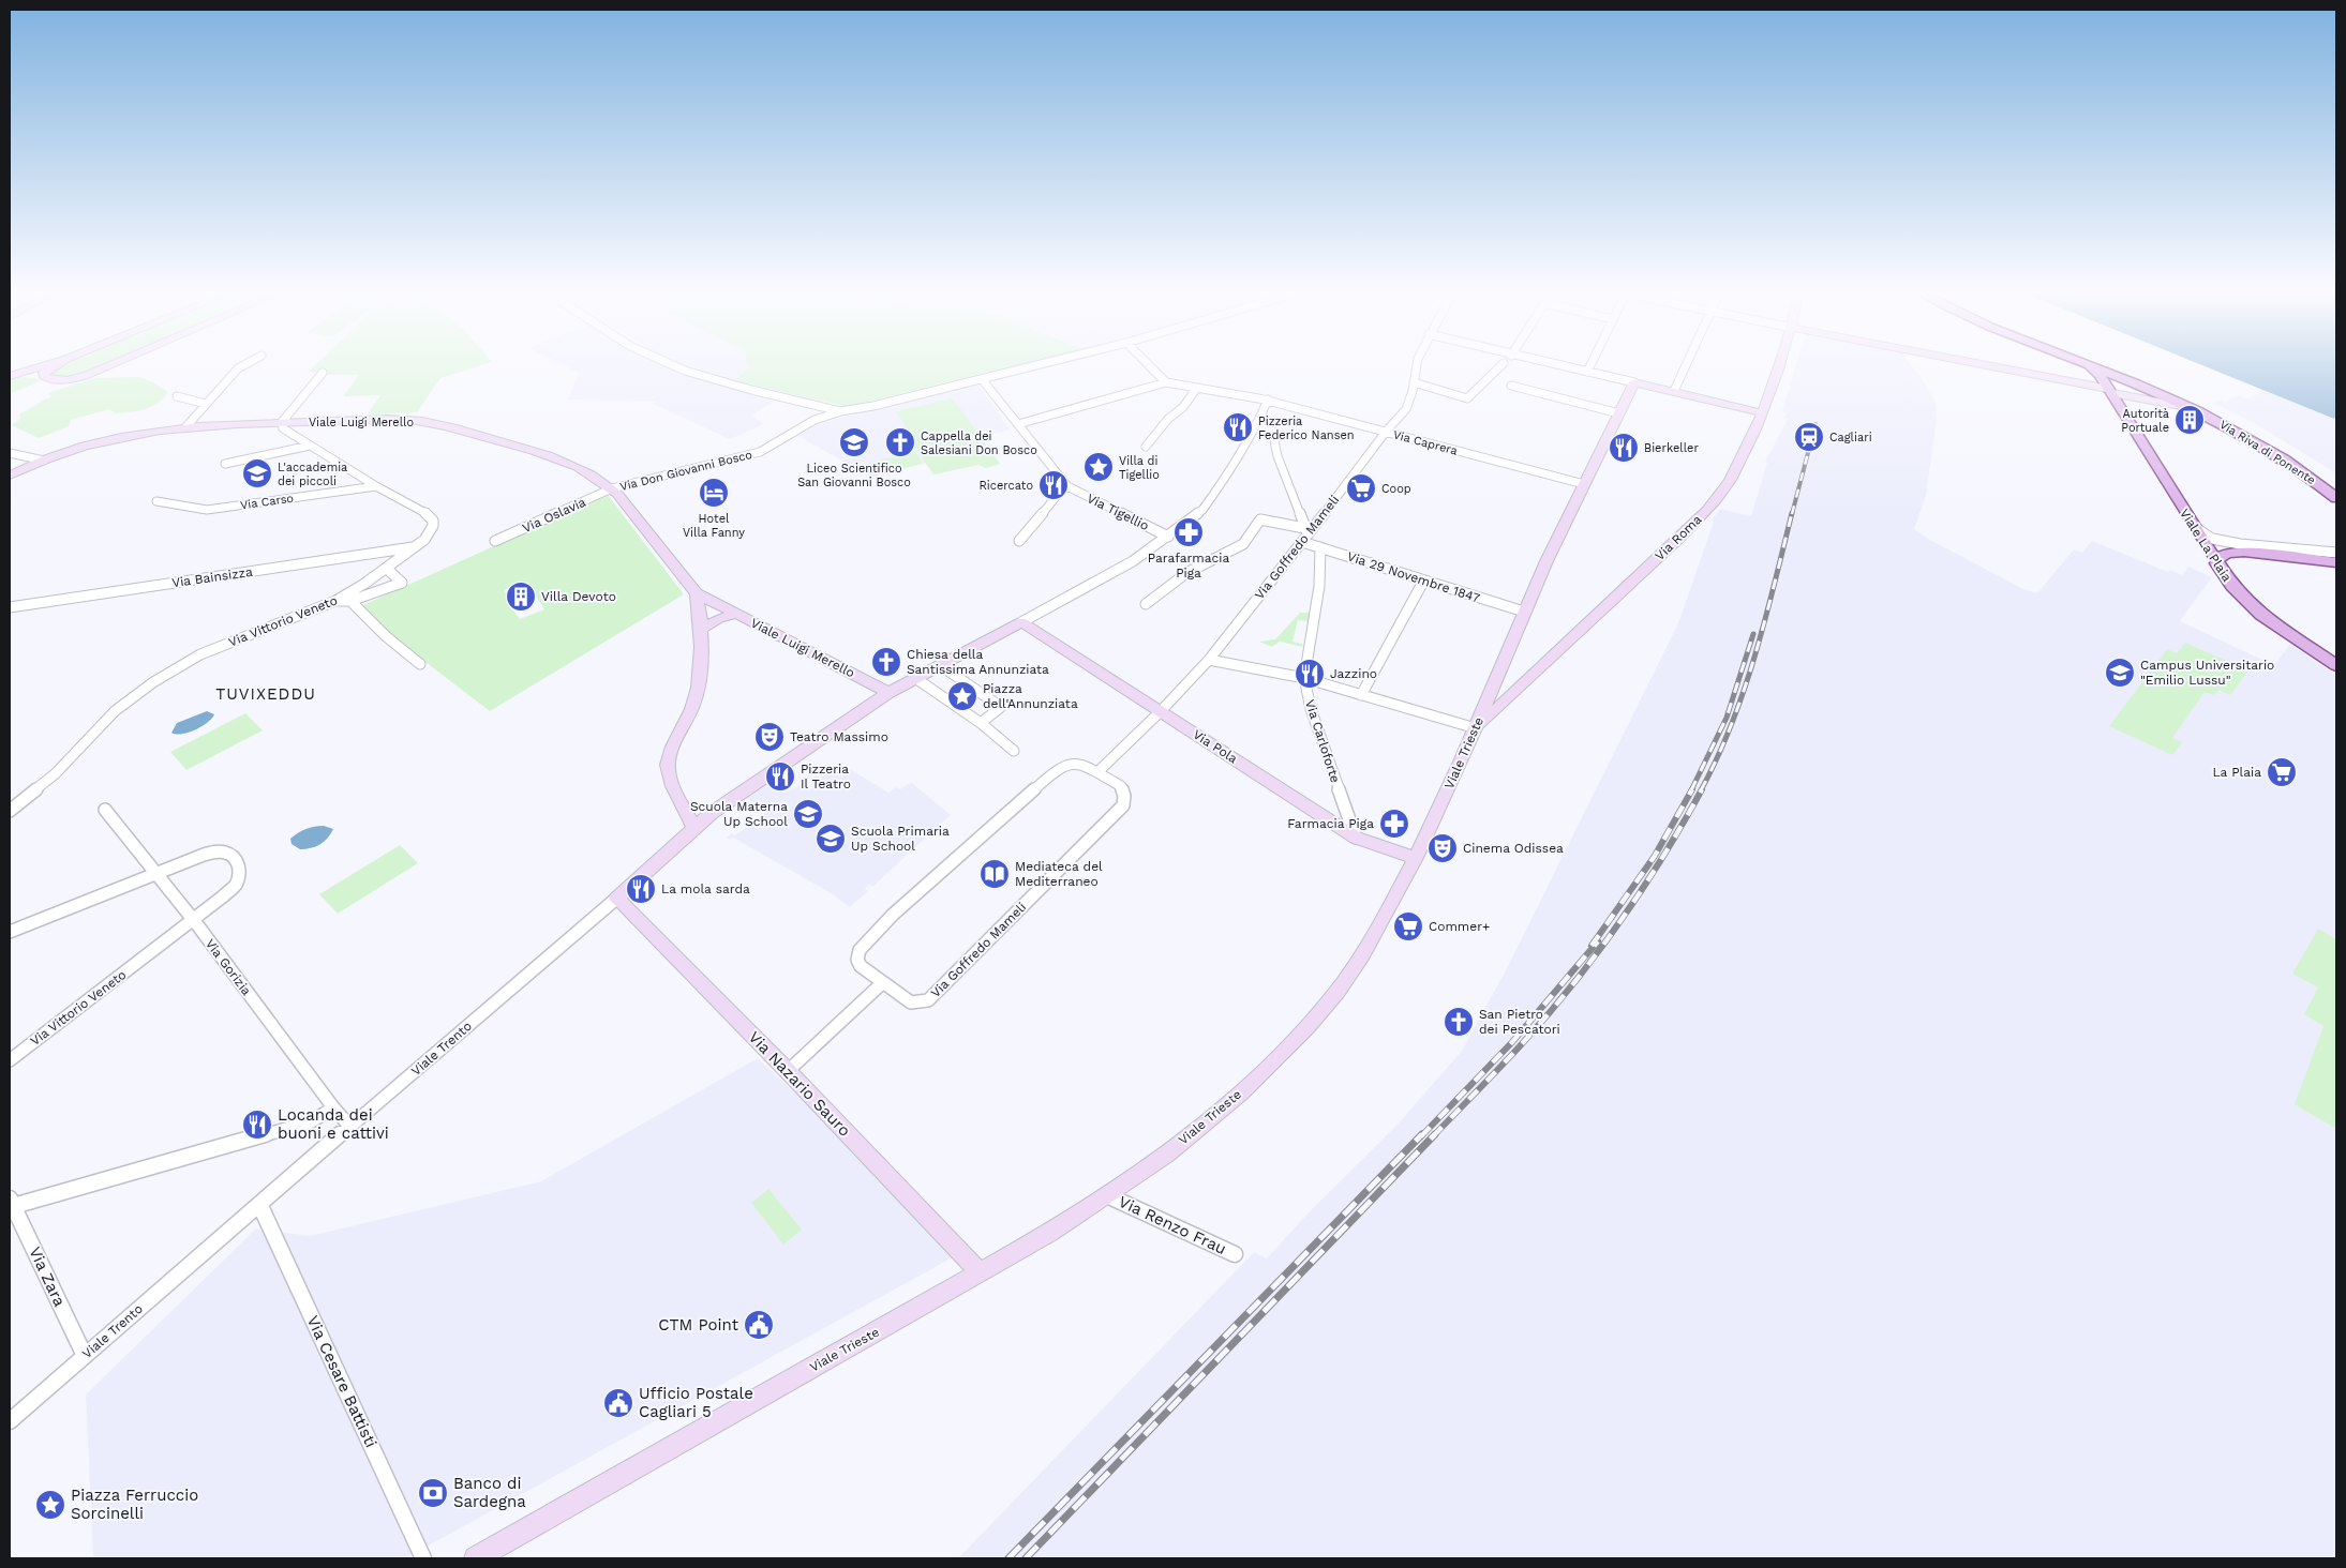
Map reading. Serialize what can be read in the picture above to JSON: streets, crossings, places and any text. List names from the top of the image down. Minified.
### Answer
{"streets":{"main road":["Via Riva di Ponente","Via Roma","Viale La Plaia","Viale Trieste"],"street":["Viale Luigi Merello","Via Caprera","Via Don Giovanni Bosco","Via Carso","Via Tigellio","Via Oslavia","Via Goffredo Mameli","Via Bainsizza","Via 29 Novembre 1847","Via Vittorio Veneto","Via Carloforte","Via Pola","Via Gorizia","Viale Trento","Via Nazario Sauro","Via Renzo Frau","Via Zara","Via Cesare Battisti"]},"crossings":[["Viale Luigi Merello","Via Don Giovanni Bosco"],["Viale Luigi Merello","Via Oslavia"],["Viale Luigi Merello","Via Vittorio Veneto"],["Viale Luigi Merello","Viale Trento"],["Via Caprera","Via Goffredo Mameli"],["Via Caprera","Viale Trieste"],["Via Don Giovanni Bosco","Via Oslavia"],["Via Carso","Via Vittorio Veneto"],["Via Roma","Viale Trieste"],["Via Goffredo Mameli","Via 29 Novembre 1847"],["Via Goffredo Mameli","Via Pola"],["Via Bainsizza","Via Vittorio Veneto"],["Via 29 Novembre 1847","Via Carloforte"],["Via 29 Novembre 1847","Viale Trieste"],["Via Vittorio Veneto","Via Gorizia"],["Via Carloforte","Via Pola"],["Via Pola","Viale Trieste"],["Via Pola","Viale Trento"],["Viale Trieste","Via Nazario Sauro"],["Viale Trieste","Via Renzo Frau"],["Via Gorizia","Viale Trento"],["Viale Trento","Via Nazario Sauro"],["Viale Trento","Via Zara"],["Viale Trento","Via Cesare Battisti"]],"districts":["TUVIXEDDU"],"places":{"building":["Autorità Portuale","Villa Devoto"],"restaurant":["Pizzeria Federico Nansen","Bierkeller","Ricercato","Jazzino","Pizzeria Il Teatro","La mola sarda","Locanda dei buoni e cattivi"],"station":["Cagliari"],"school or university":["Liceo Scientifico San Giovanni Bosco","L'accademia dei piccoli","Campus Universitario \"Emilio Lussu\"","Scuola Materna Up School","Scuola Primaria Up School"],"church":["Cappella dei Salesiani Don Bosco","Chiesa della Santissima Annunziata","San Pietro dei Pescatori"],"place":["Villa di Tigellio","Piazza dell'Annunziata","Piazza Ferruccio Sorcinelli"],"supermarket":["Coop","La Plaia","Commer+"],"hotel":["Hotel Villa Fanny"],"pharmacy":["Parafarmacia Piga","Farmacia Piga"],"theatre":["Teatro Massimo","Cinema Odissea"],"library":["Mediateca del Mediterraneo"],"public building":["CTM Point","Ufficio Postale Cagliari 5"],"bank":["Banco di Sardegna"]}}
